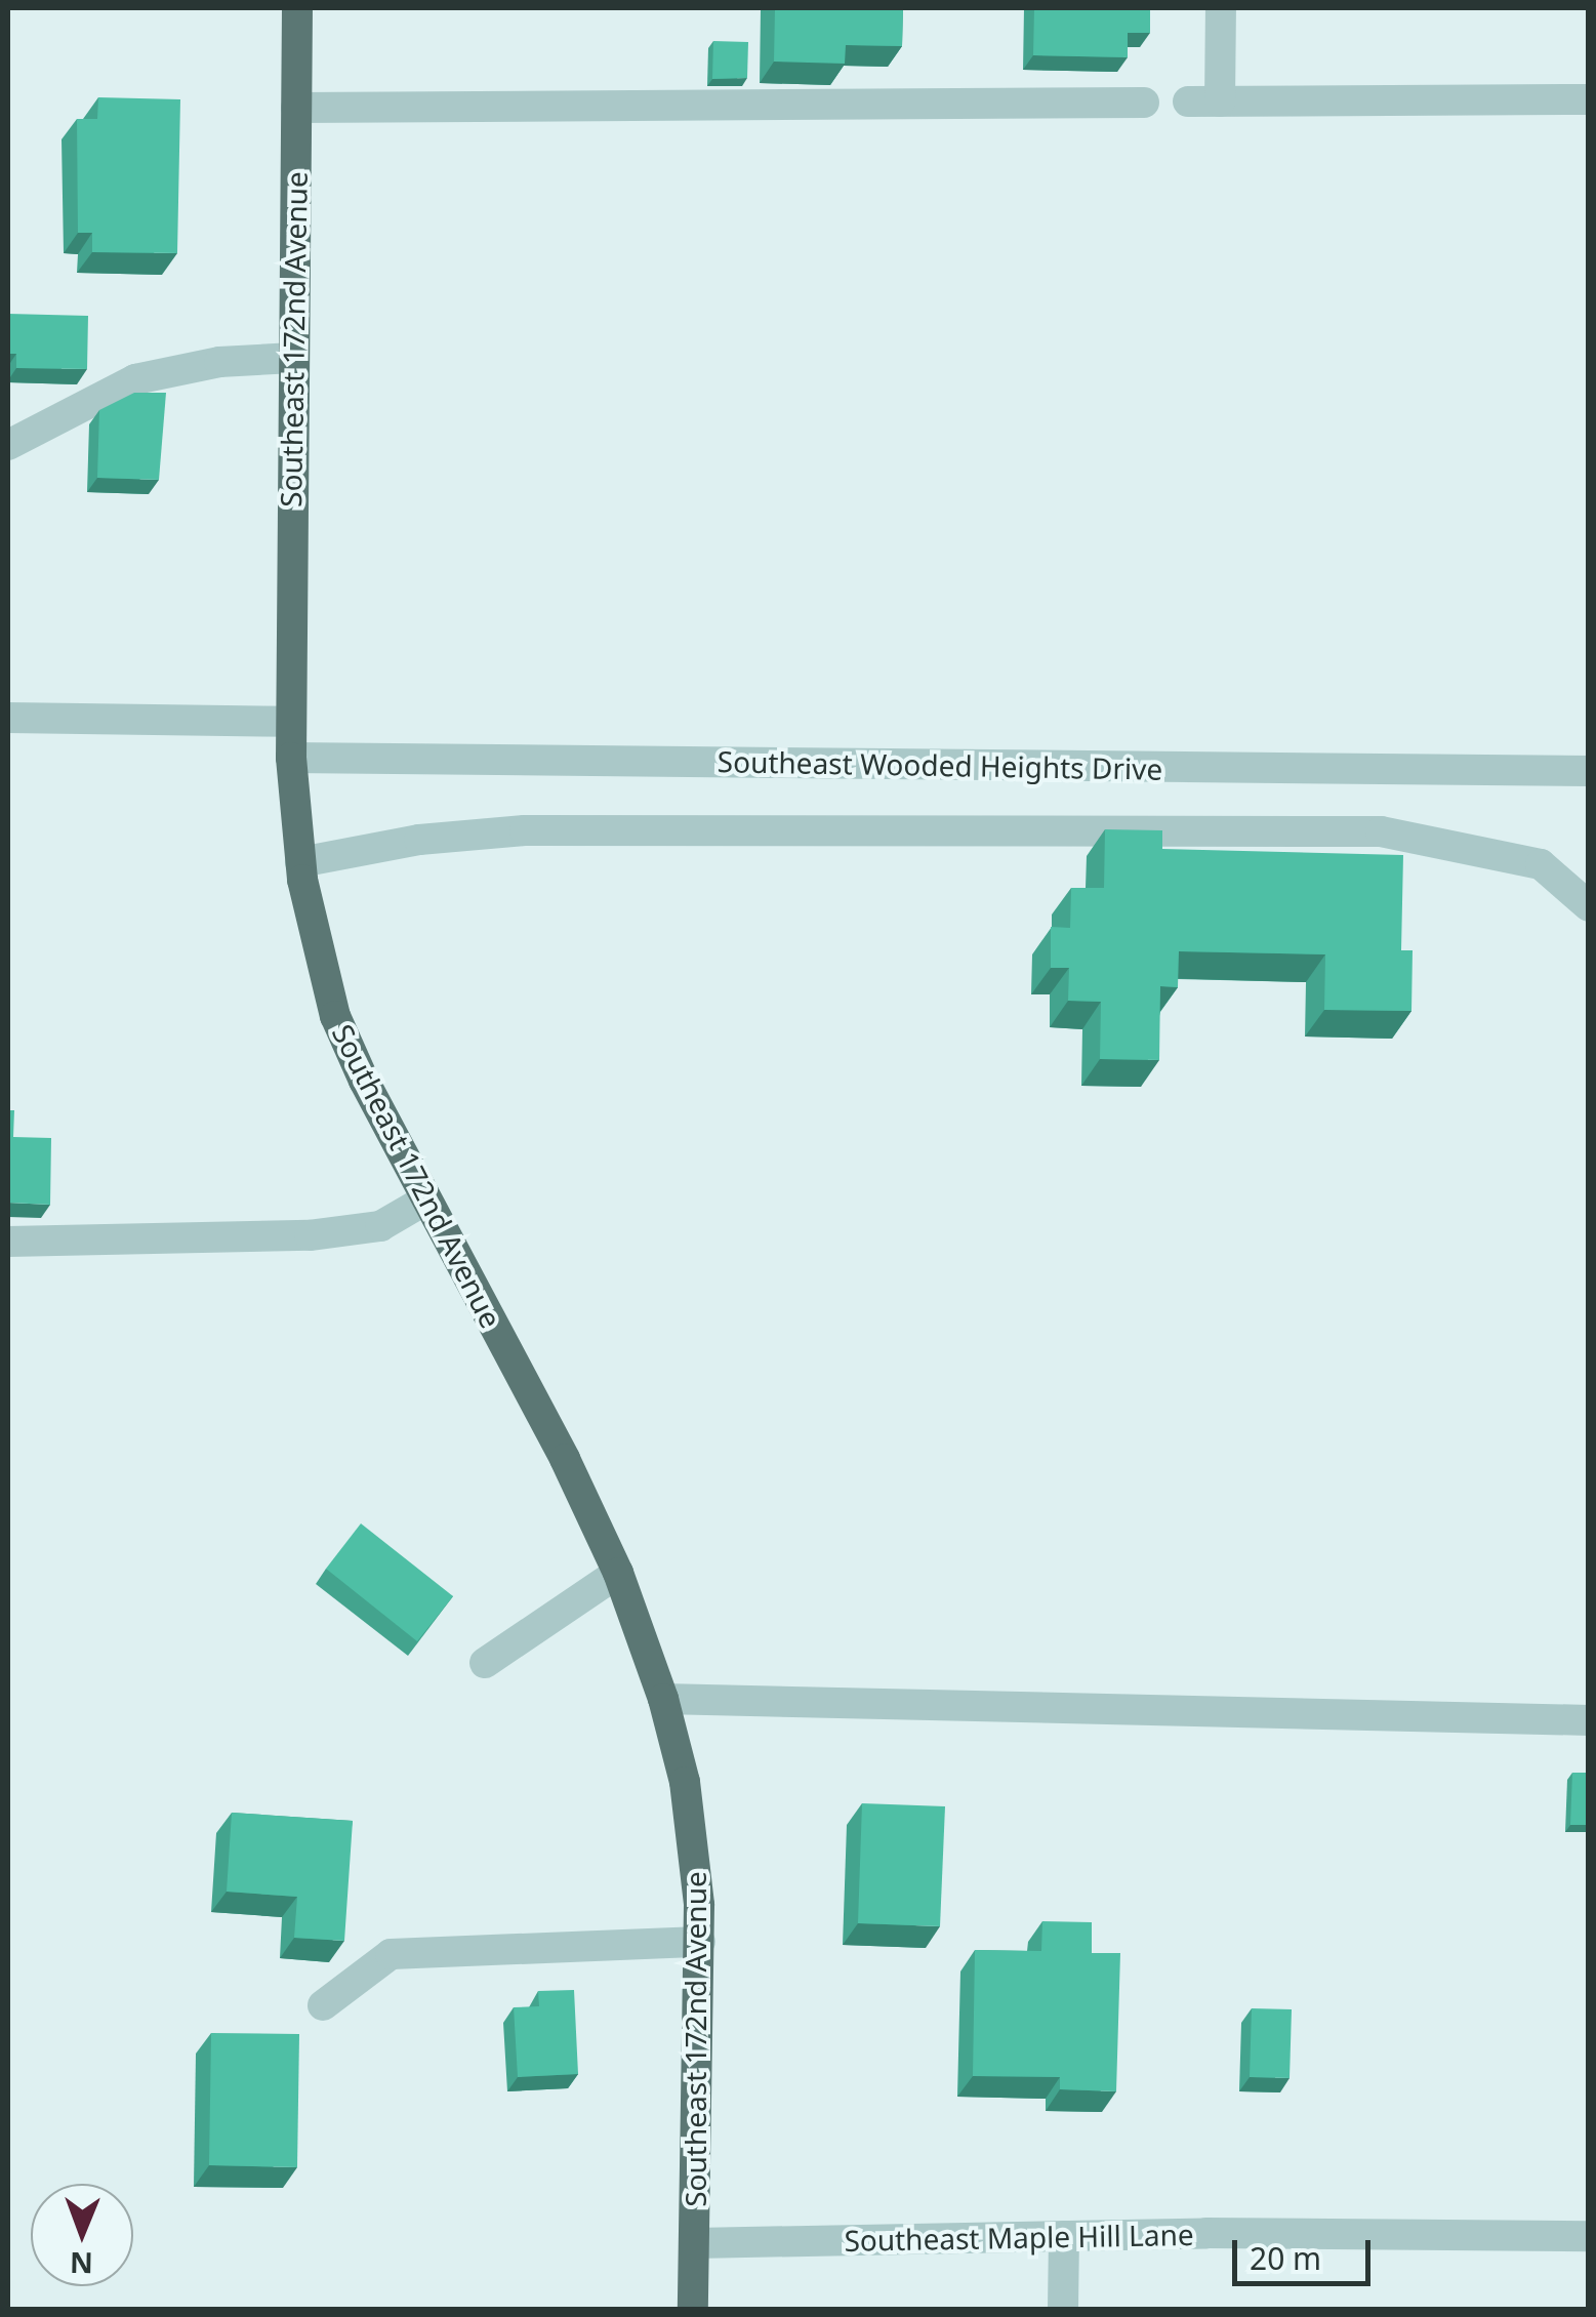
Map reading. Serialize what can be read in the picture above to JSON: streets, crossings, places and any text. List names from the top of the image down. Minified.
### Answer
{"streets":{"main road":["Southeast 172nd Avenue"],"street":["Southeast Wooded Heights Drive","Southeast Maple Hill Lane"]},"crossings":[["Southeast 172nd Avenue","Southeast Wooded Heights Drive"],["Southeast 172nd Avenue","Southeast Maple Hill Lane"]],"scale_bar":"20 m","north":"bottom"}
